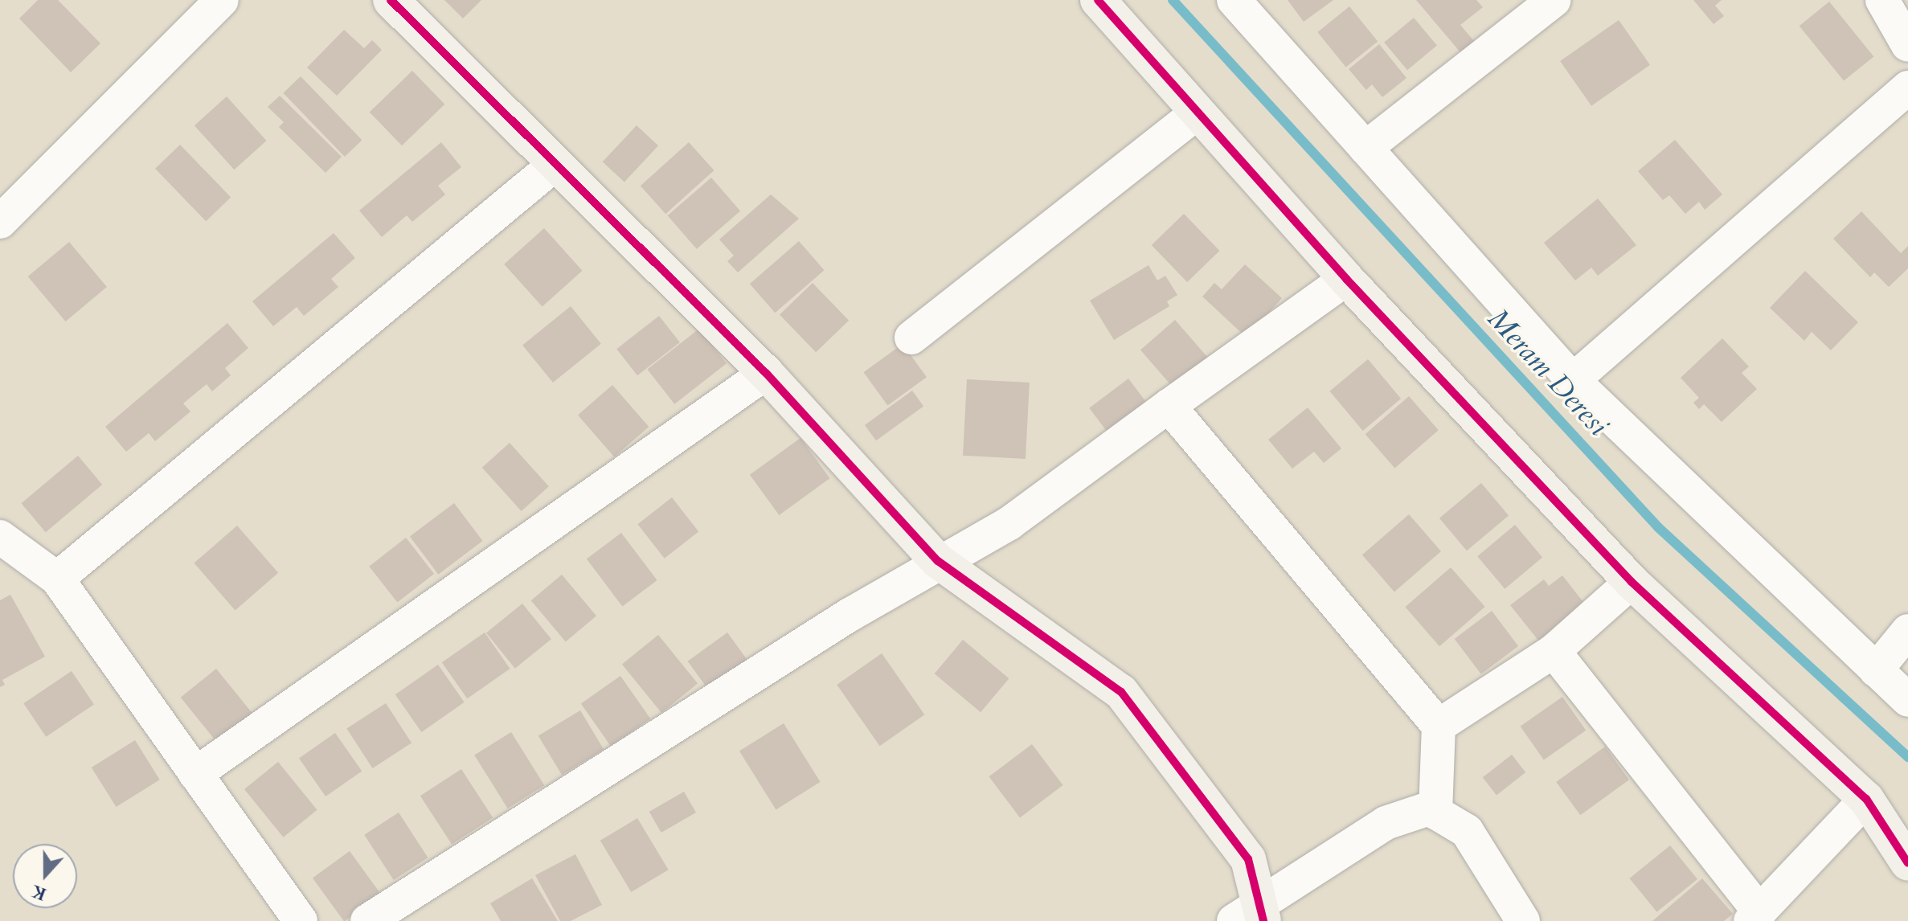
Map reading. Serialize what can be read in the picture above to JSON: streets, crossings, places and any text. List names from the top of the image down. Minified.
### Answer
{"water":["Meram Deresi"],"north":"bottom"}
